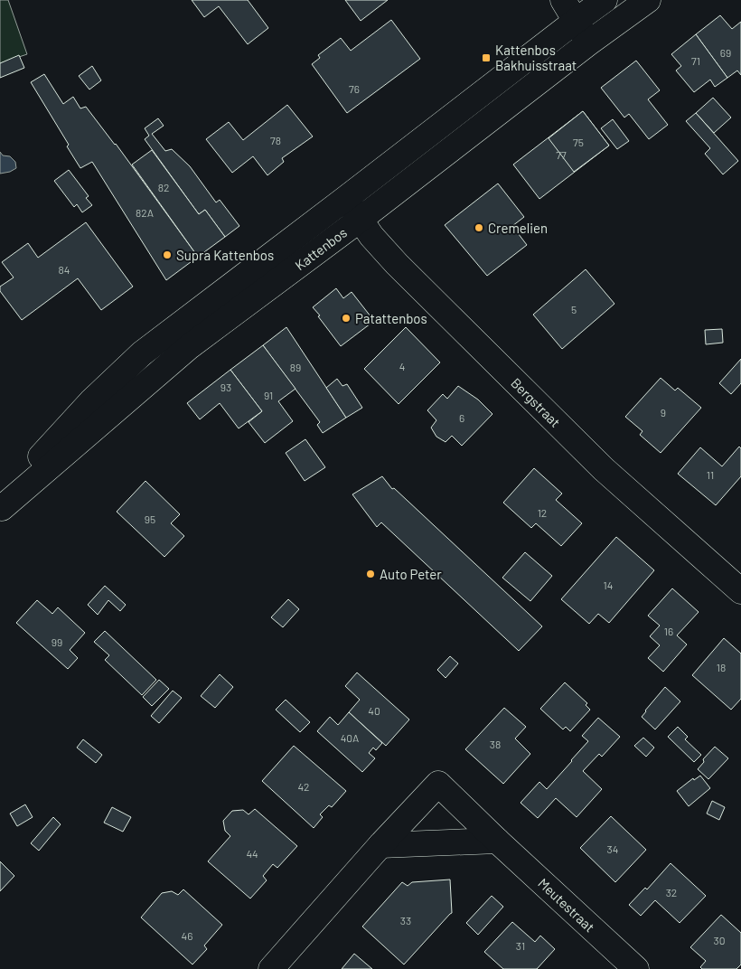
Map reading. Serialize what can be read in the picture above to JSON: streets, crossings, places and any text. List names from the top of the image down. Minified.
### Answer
{"streets":{"main road":["Kattenbos","Bergstraat","Meutestraat"]},"crossings":[["Kattenbos","Bergstraat"]],"places":{"transit":["Kattenbos Bakhuisstraat"],"other":["Cremelien","Supra Kattenbos","Patattenbos","Auto Peter"]},"house_numbers":["69","71","76","78","75","77","82","82A","84","5","4","89","93","91","9","6","11","12","95","14","16","99","18","40","40A","38","42","34","44","32","33","46","30","31"]}
